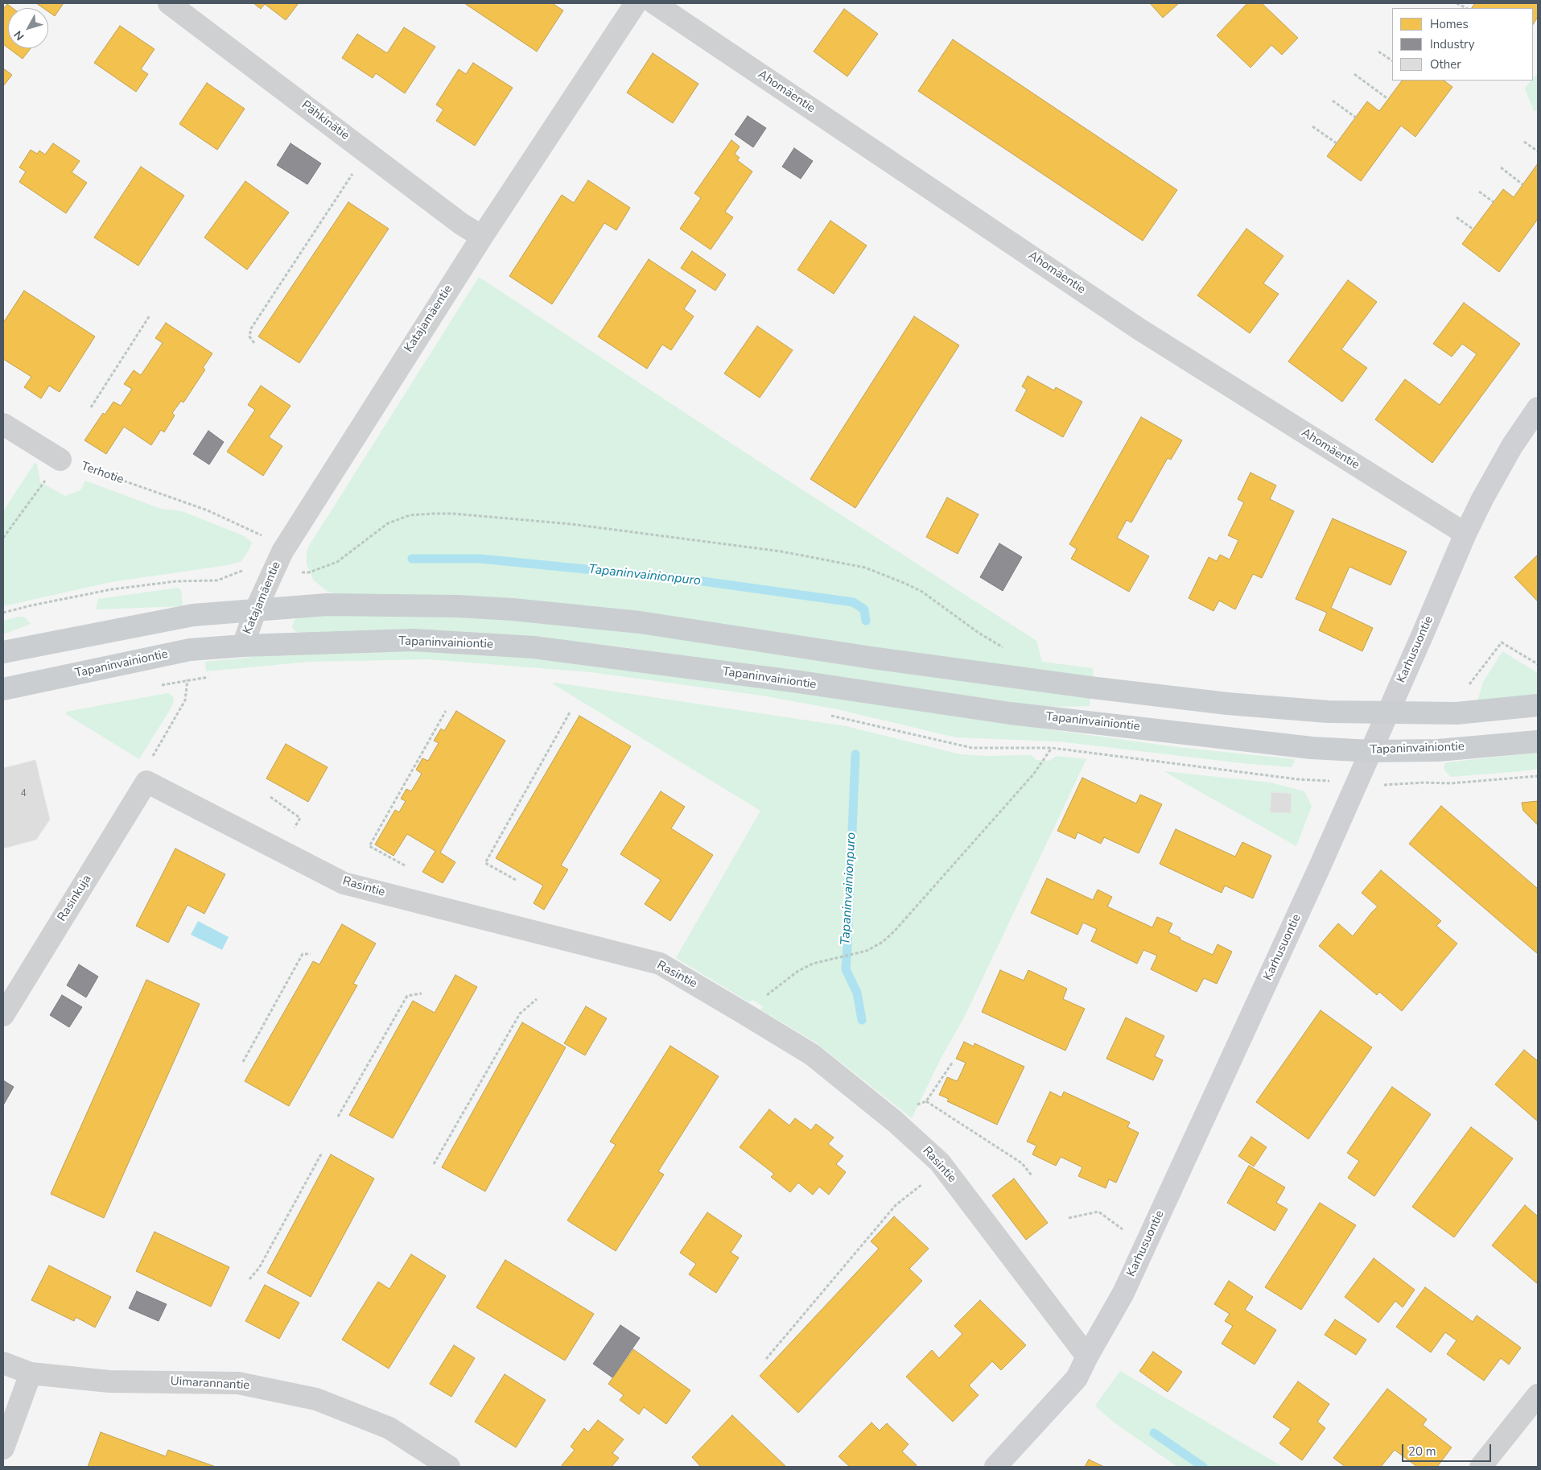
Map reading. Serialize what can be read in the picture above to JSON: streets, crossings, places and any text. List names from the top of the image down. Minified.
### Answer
{"streets":{"main road":["Tapaninvainiontie"],"street":["Ahomäentie","Pähkinätie","Katajamäentie","Karhusuontie","Rasintie","Rasinkuja","Uimarannantie"],"path":["Terhotie"]},"crossings":[["Ahomäentie","Karhusuontie"],["Pähkinätie","Katajamäentie"],["Katajamäentie","Tapaninvainiontie"],["Tapaninvainiontie","Karhusuontie"],["Karhusuontie","Rasintie"],["Rasintie","Rasinkuja"]],"water":["Tapaninvainionpuro"],"house_numbers":["4"],"legend":["Homes","Industry","Other"],"scale_bar":"20 m","north":"bottom left"}
